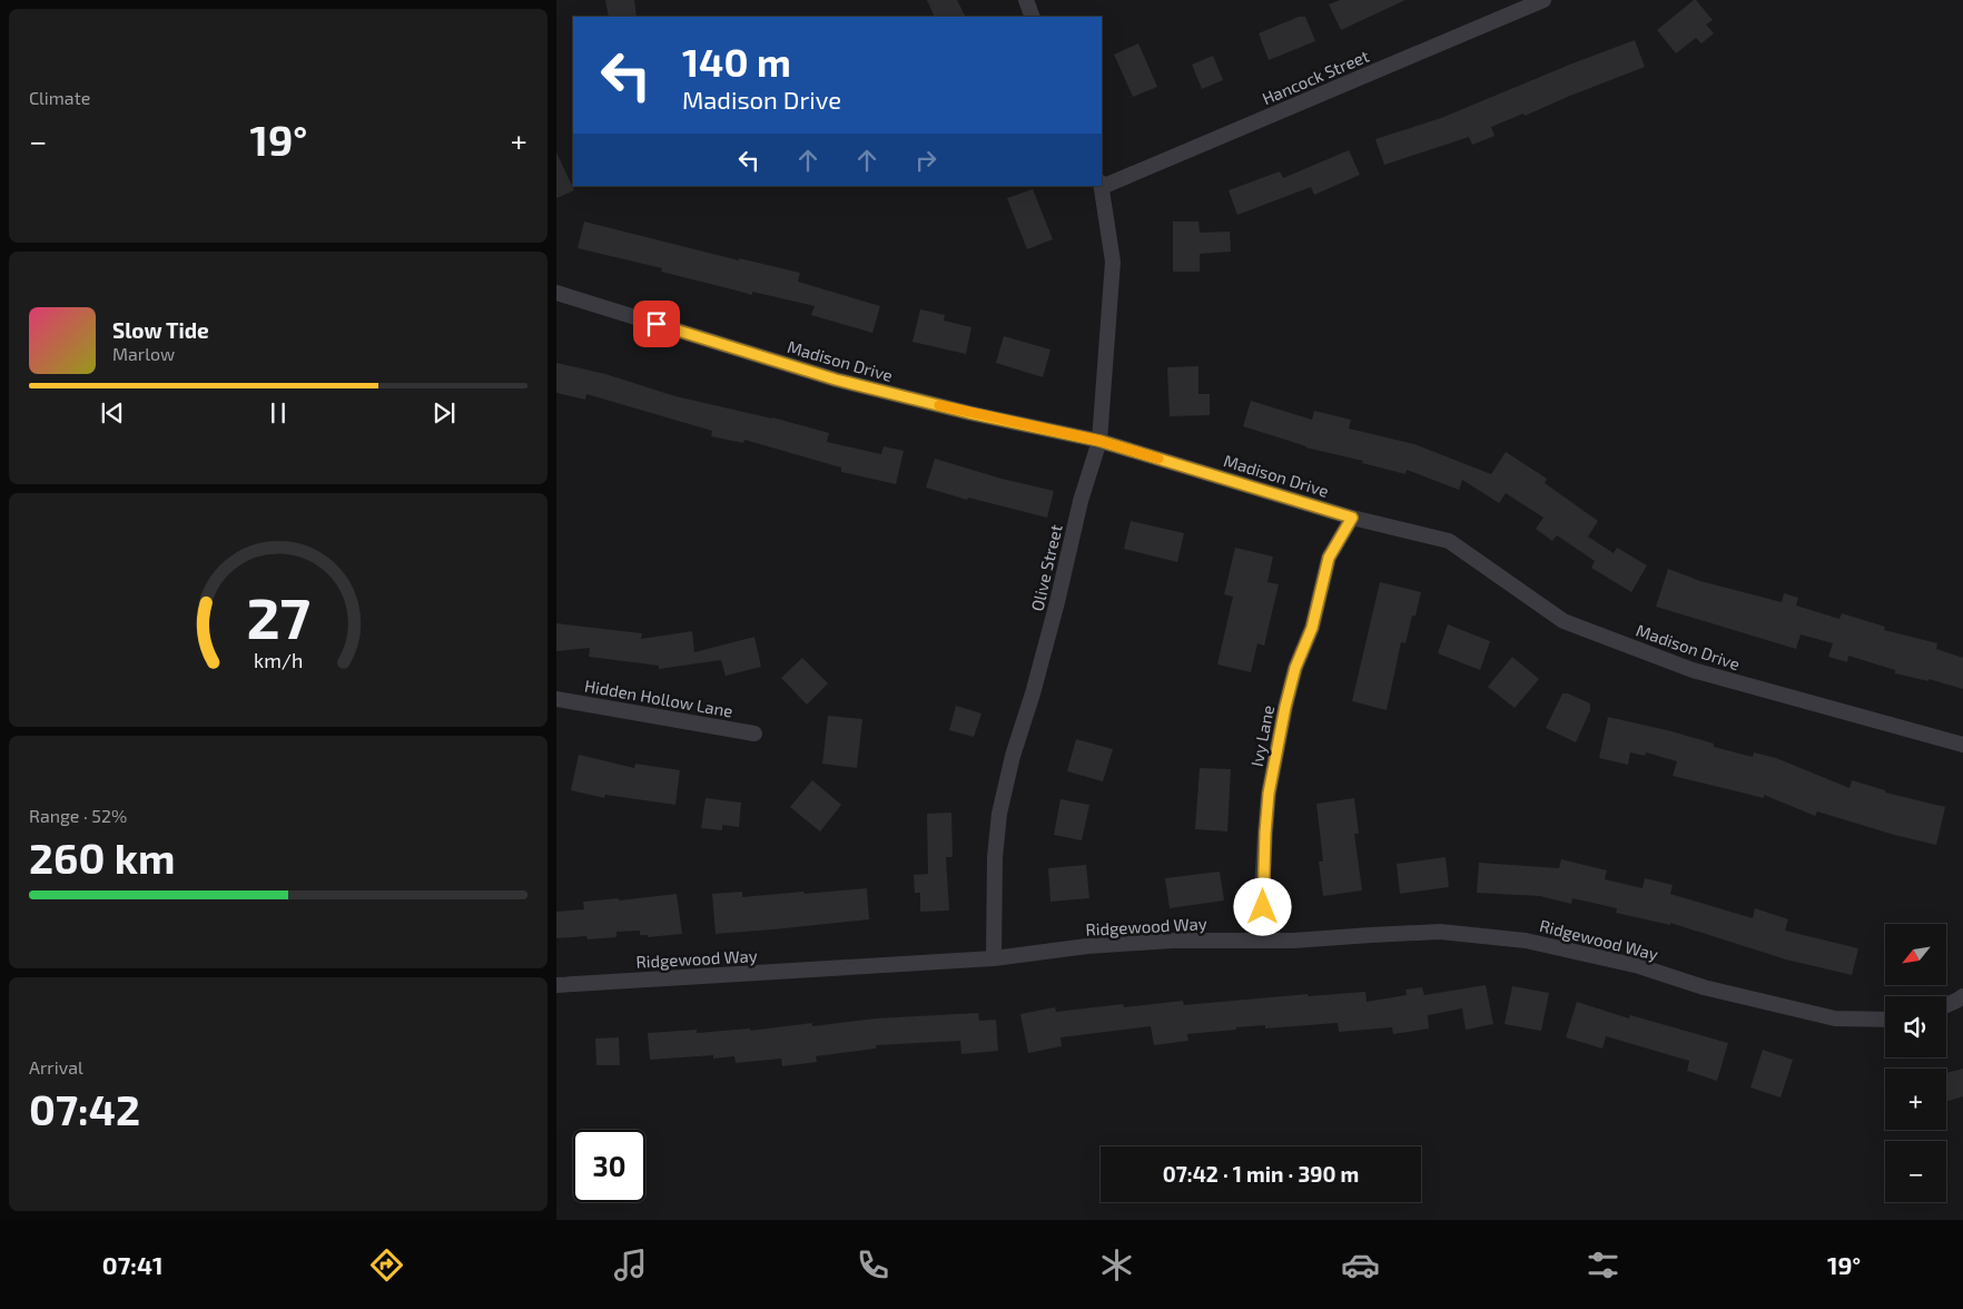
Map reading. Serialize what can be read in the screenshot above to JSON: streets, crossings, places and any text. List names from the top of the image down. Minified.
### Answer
{"streets":{"street":["Hancock Street","Madison Drive","Olive Street","Hidden Hollow Lane","Ivy Lane","Ridgewood Way"]},"crossings":[["Hancock Street","Olive Street"],["Madison Drive","Olive Street"],["Madison Drive","Ivy Lane"],["Olive Street","Ridgewood Way"],["Ivy Lane","Ridgewood Way"]],"north":"bottom left","page":{"tile":["Climate",["Range · 52%","260 km"],["Arrival","07:42"]],"turn":["140 m","Madison Drive"],"heat":["−","19°","+"],"song":["Slow Tide","Marlow"],"map_buttons":["+","−"],"limit":"30","trip":"07:42 · 1 min · 390 m","tabs":["07:41","19°"],"gauge":["27","km/h"]}}
